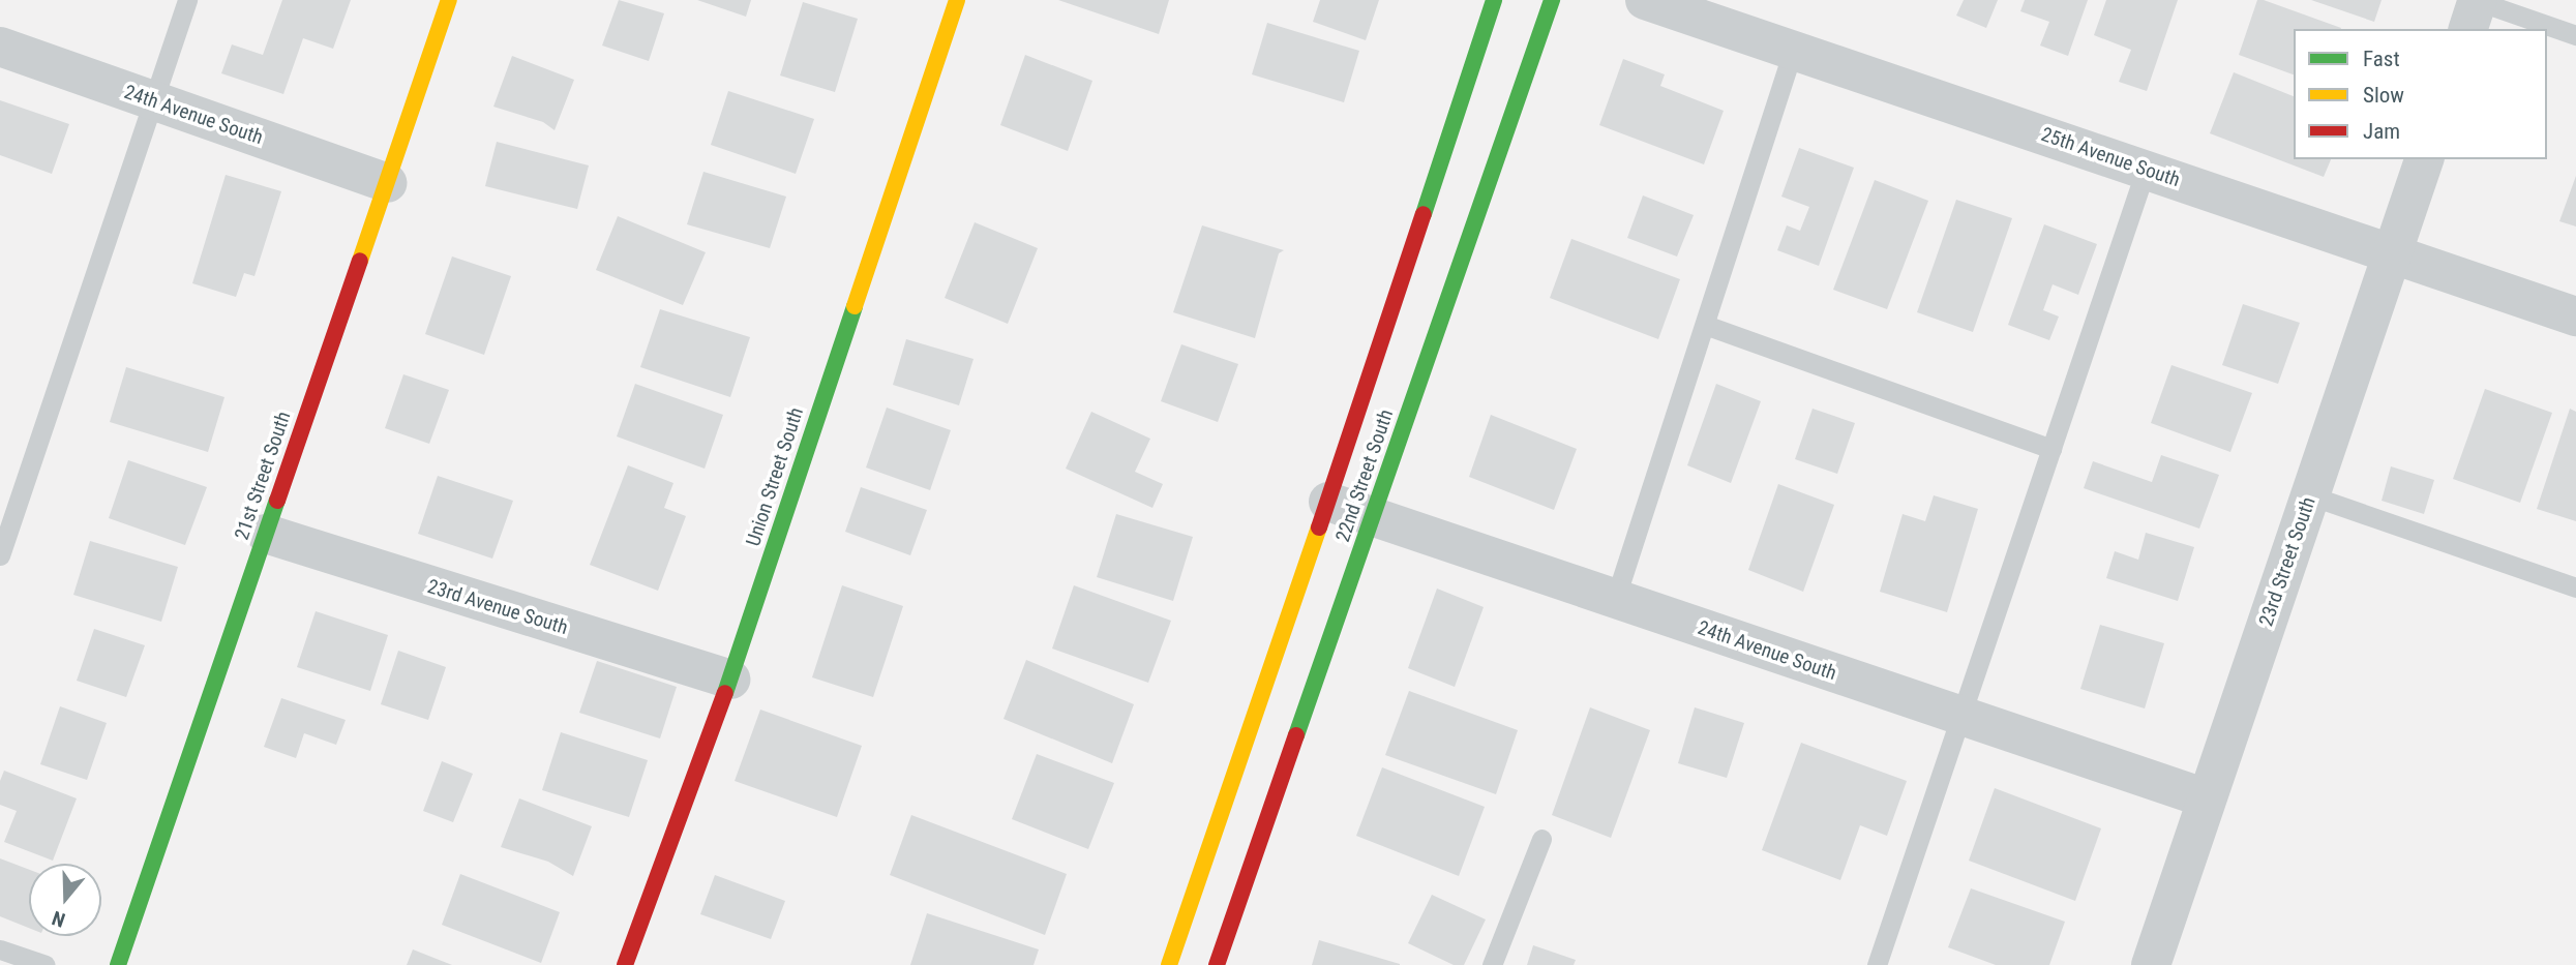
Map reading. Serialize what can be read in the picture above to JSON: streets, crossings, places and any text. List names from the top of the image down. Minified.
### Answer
{"streets":{"street":["24th Avenue South","25th Avenue South","21st Street South","22nd Street South","Union Street South","23rd Street South","23rd Avenue South"]},"crossings":[["24th Avenue South","21st Street South"],["24th Avenue South","22nd Street South"],["24th Avenue South","23rd Street South"],["25th Avenue South","23rd Street South"],["21st Street South","23rd Avenue South"],["Union Street South","23rd Avenue South"]],"legend":["Fast","Slow","Jam"],"north":"bottom"}
